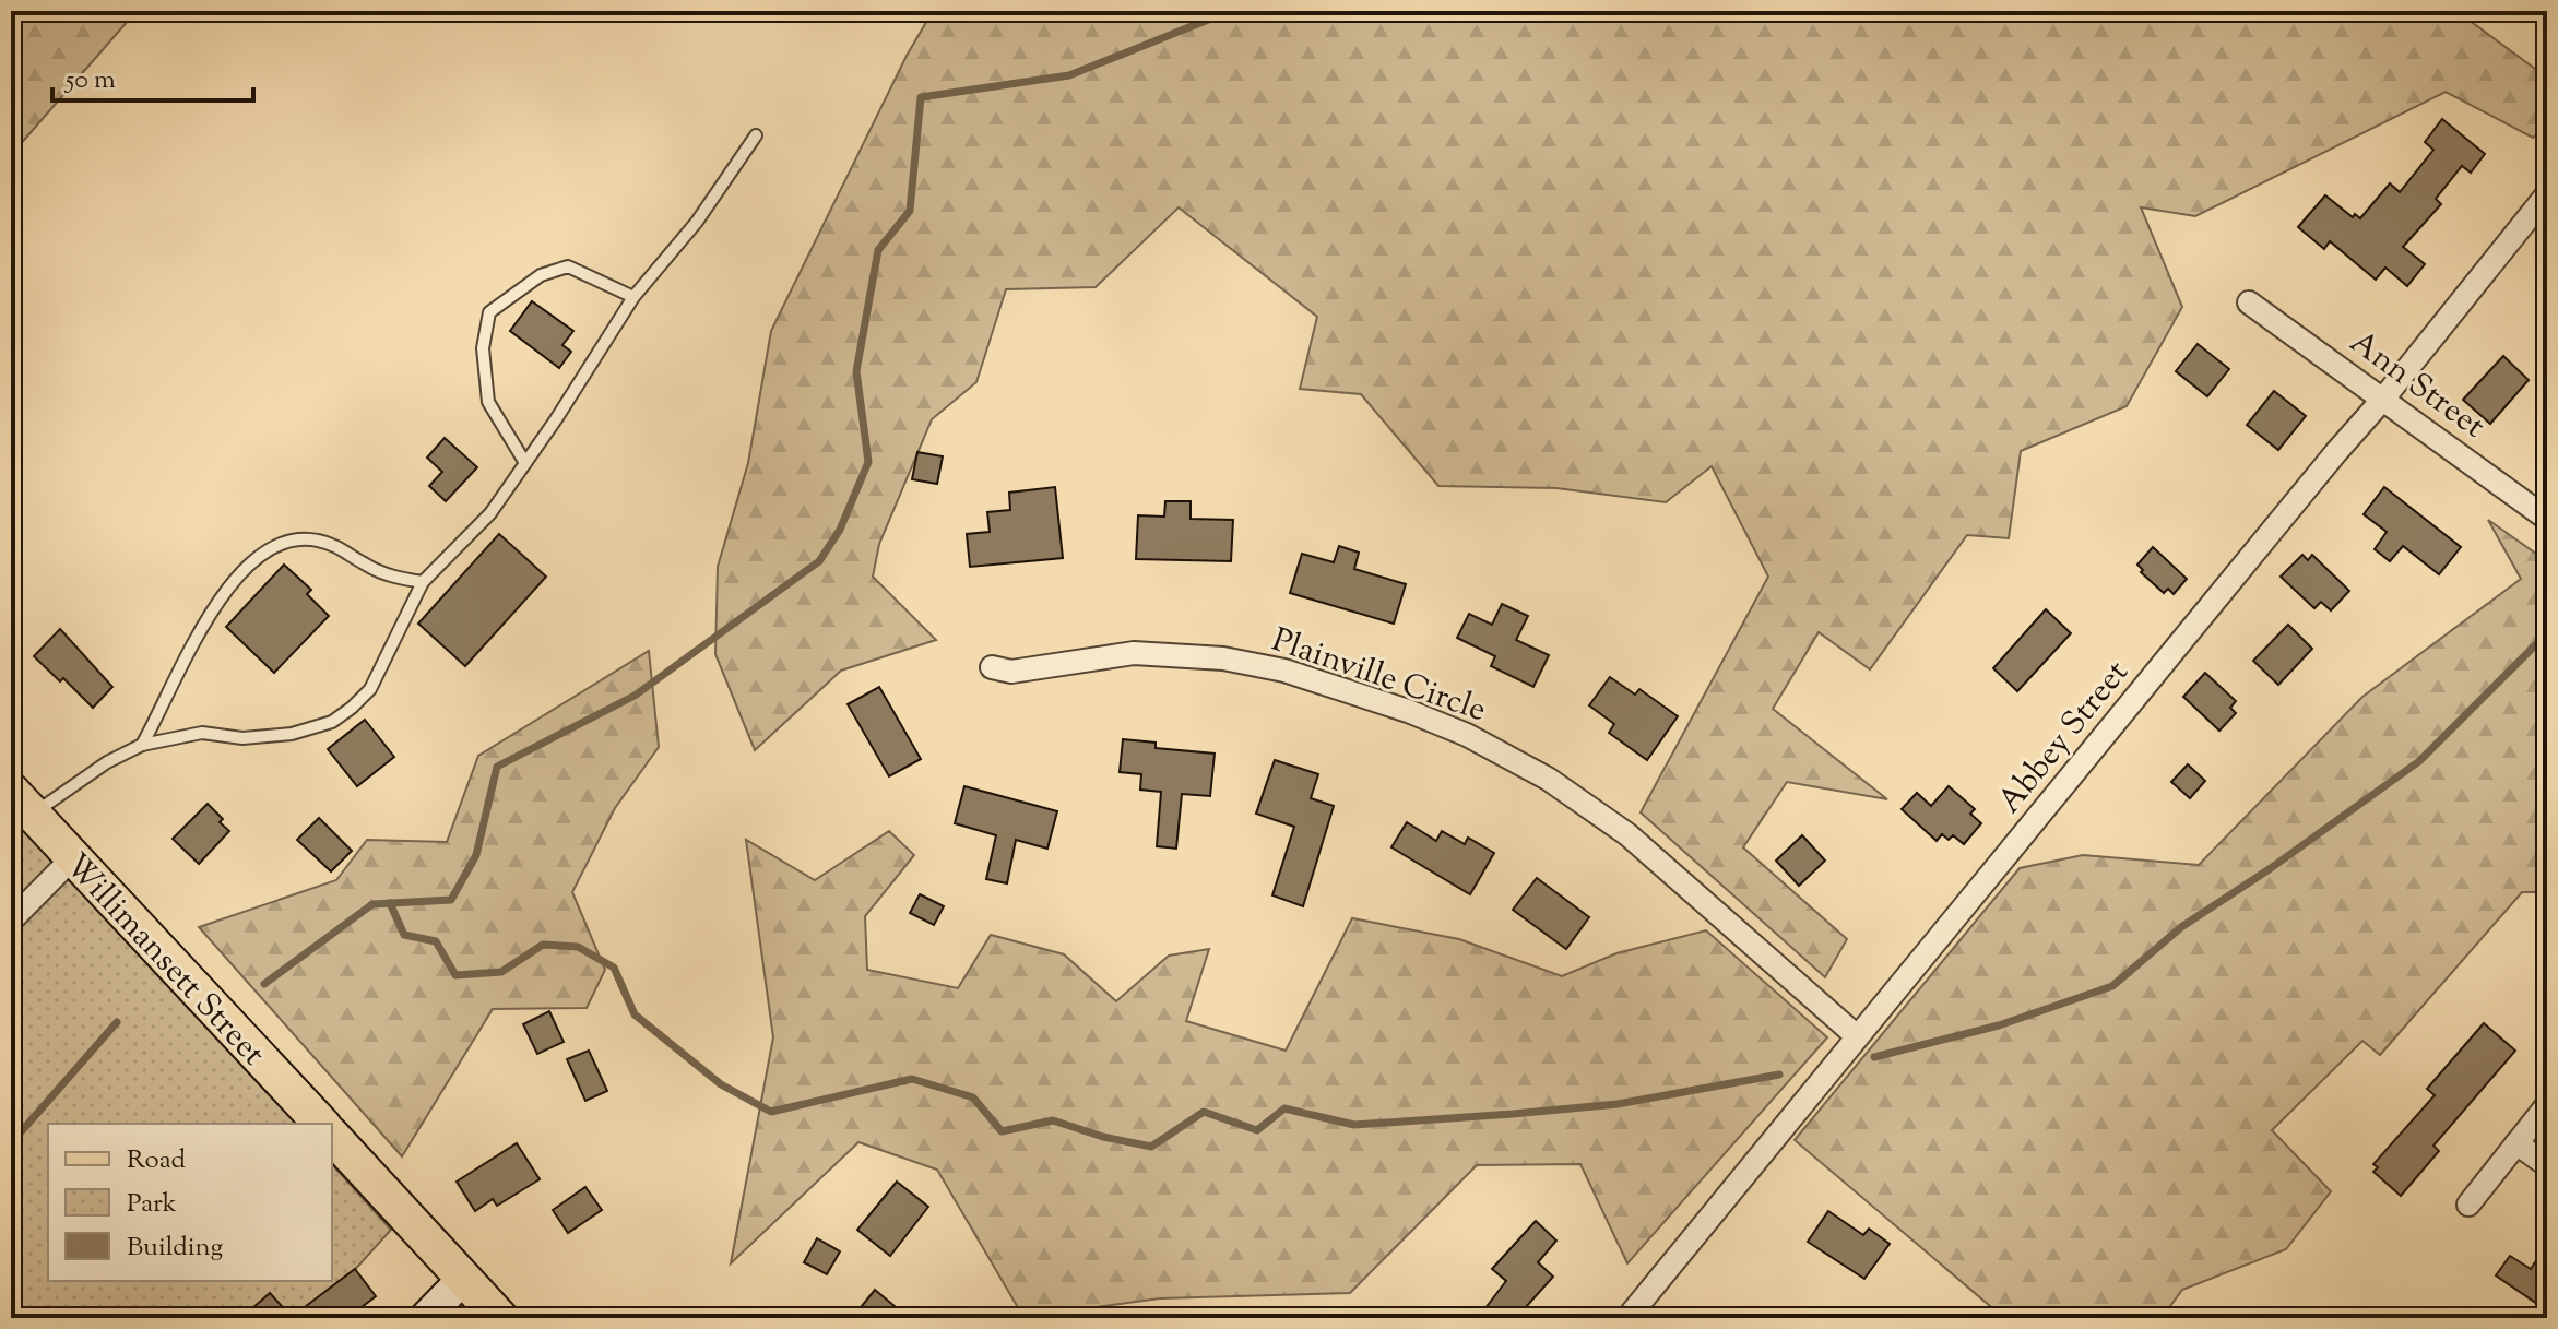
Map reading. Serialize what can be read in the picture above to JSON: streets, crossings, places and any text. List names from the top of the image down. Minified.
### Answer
{"streets":{"main road":["Willimansett Street"],"street":["Ann Street","Plainville Circle","Abbey Street"]},"crossings":[["Ann Street","Abbey Street"],["Plainville Circle","Abbey Street"]],"legend":["Road","Park","Building"],"scale_bar":"50 m"}
